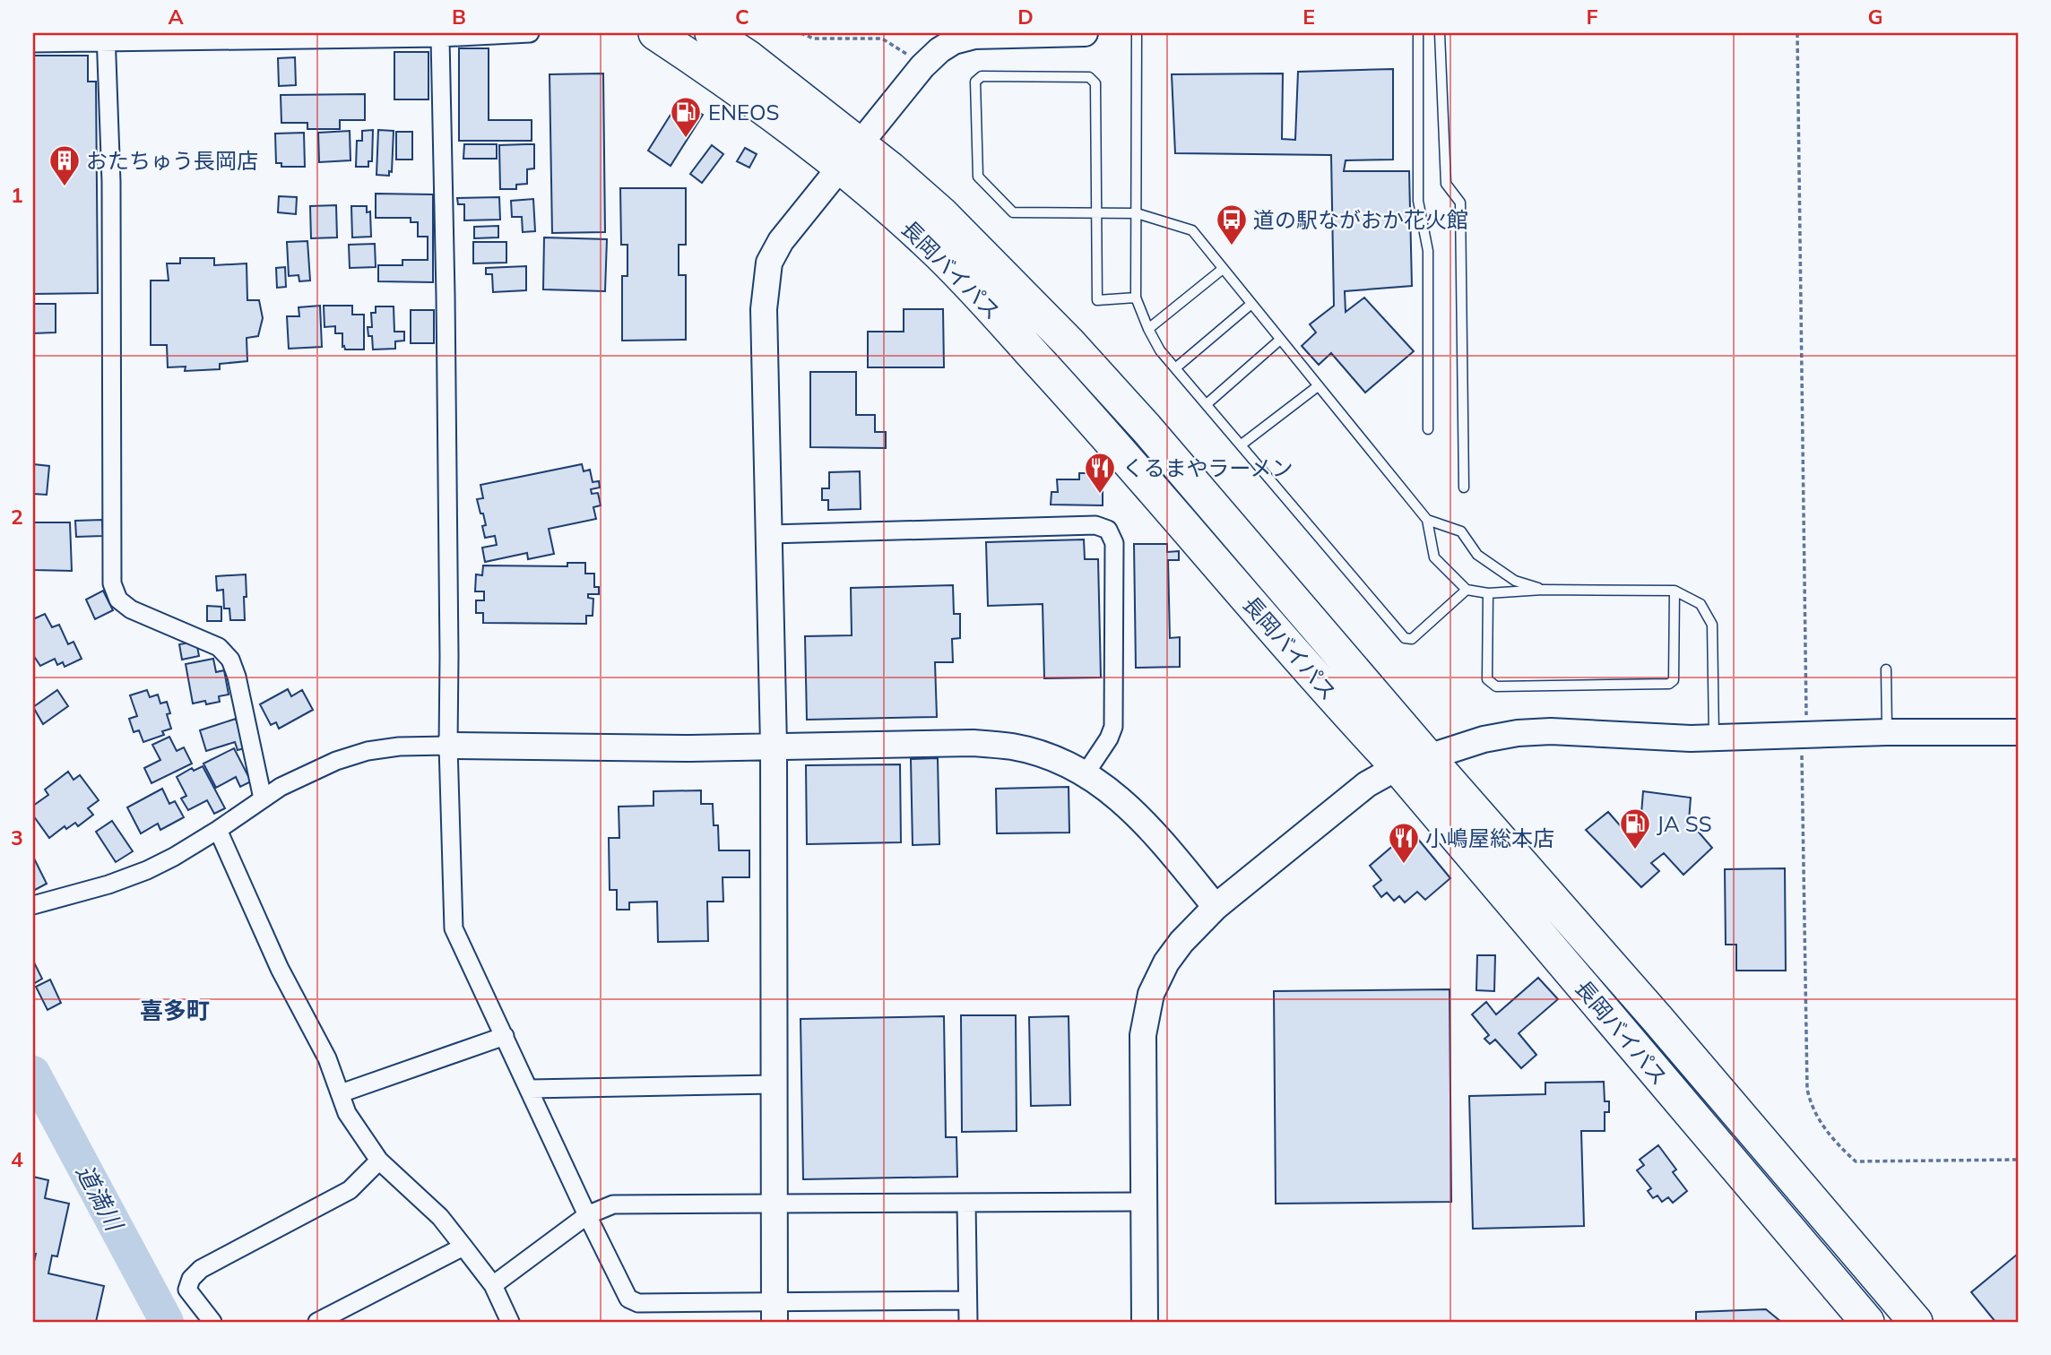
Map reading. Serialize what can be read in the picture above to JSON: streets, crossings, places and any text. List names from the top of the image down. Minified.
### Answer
{"streets":{"highway":["長岡バイパス"]},"districts":["喜多町"],"water":["道満川"],"places":{"fuel station":["ENEOS","JA SS"],"building":["おたちゅう長岡店"],"bus stop":["道の駅ながおか花火館"],"restaurant":["くるまやラーメン","小嶋屋総本店"]},"grid":{"columns":["A","B","C","D","E","F","G"],"rows":["1","2","3","4"]}}
